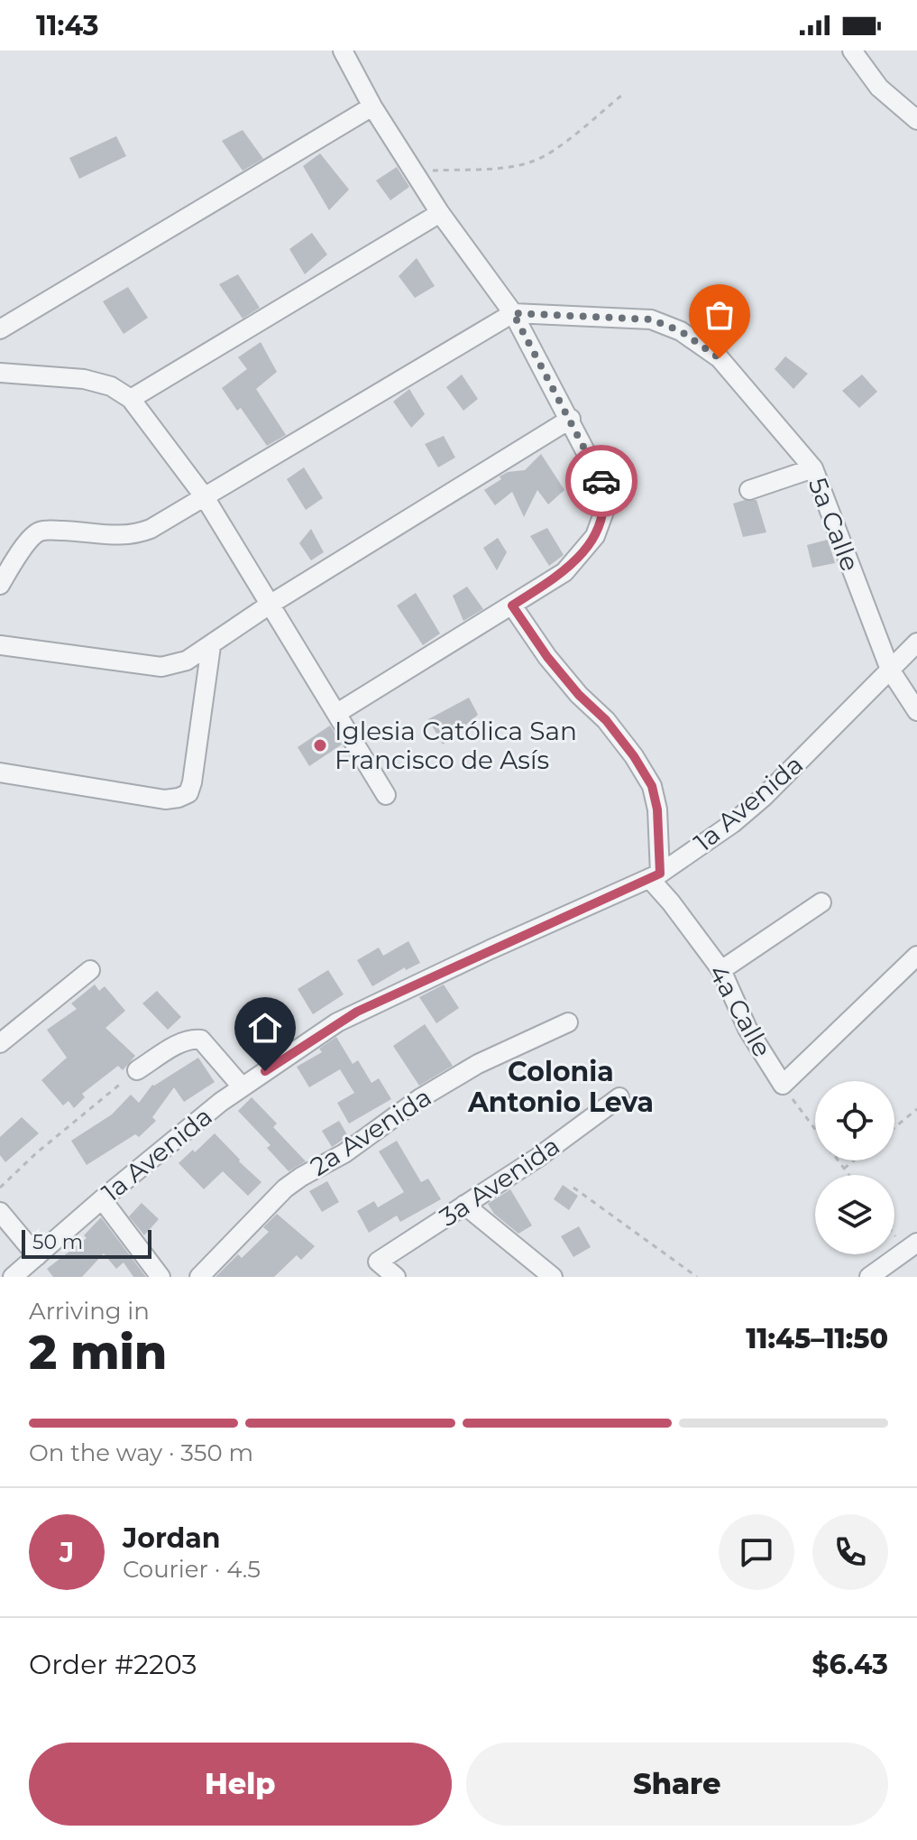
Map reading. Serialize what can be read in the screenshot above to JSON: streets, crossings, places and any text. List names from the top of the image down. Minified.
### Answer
{"streets":{"street":["5a Calle","1a Avenida","4a Calle","2a Avenida","3a Avenida"]},"crossings":[["5a Calle","1a Avenida"],["1a Avenida","4a Calle"]],"districts":["Colonia Antonio Leva"],"places":["Iglesia Católica San Francisco de Asís"],"scale_bar":"50 m","page":{"status":"11:43","scale":"50 m","heading":["2 min","Arriving in","11:45–11:50"],"panel":["Jordan","Courier · 4.5","Order #2203","$6.43"],"bar":"On the way · 350 m","round":"J","buttons":["Help","Share"]}}
